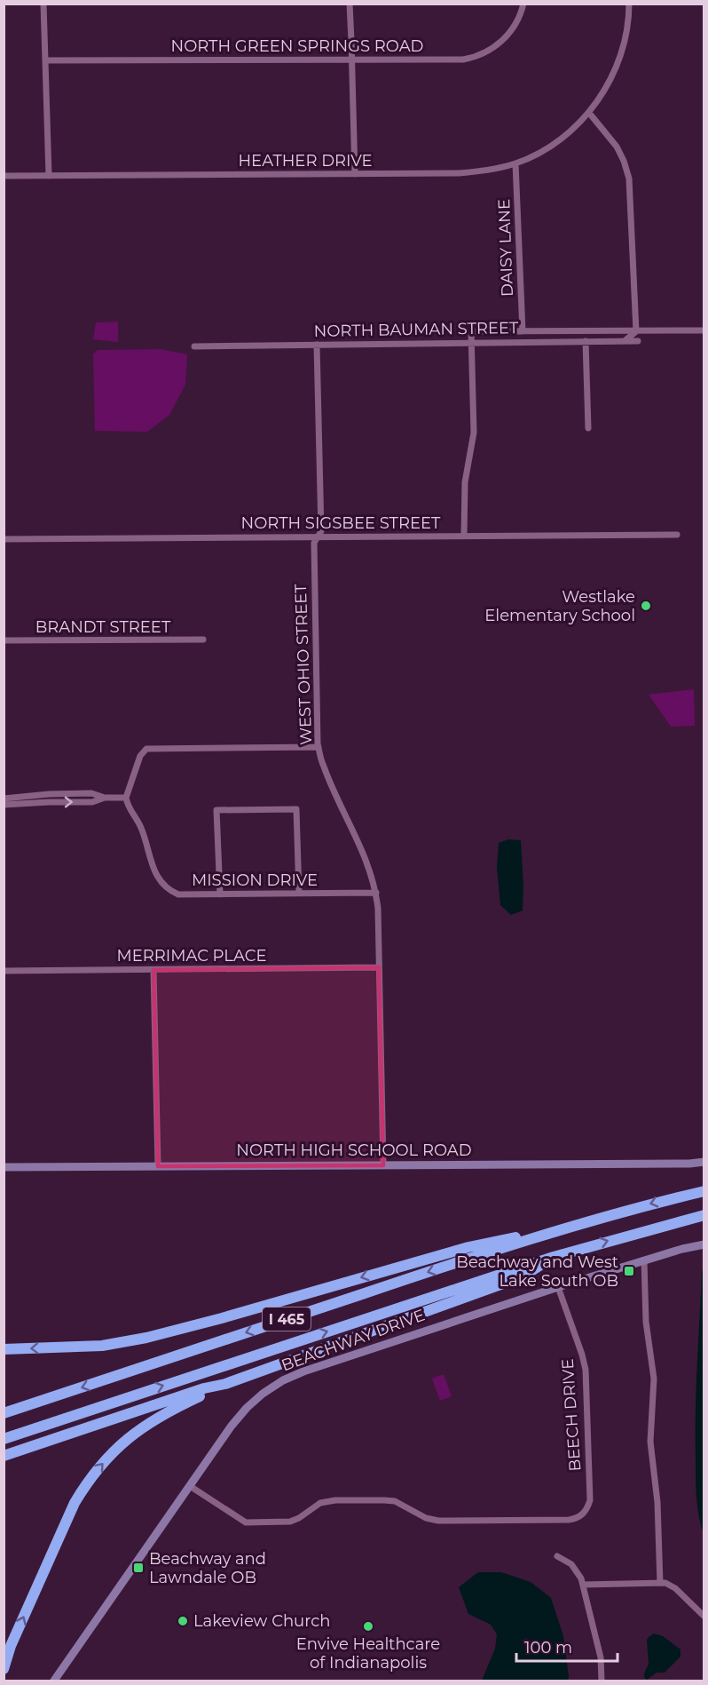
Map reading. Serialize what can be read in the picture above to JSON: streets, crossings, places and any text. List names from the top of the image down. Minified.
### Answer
{"streets":{"highway":["I 465"],"street":["NORTH GREEN SPRINGS ROAD","HEATHER DRIVE","DAISY LANE","NORTH BAUMAN STREET","NORTH SIGSBEE STREET","BRANDT STREET","WEST OHIO STREET","MISSION DRIVE","MERRIMAC PLACE","NORTH HIGH SCHOOL ROAD","BEACHWAY DRIVE","BEECH DRIVE"]},"crossings":[["HEATHER DRIVE","DAISY LANE"],["DAISY LANE","NORTH BAUMAN STREET"],["NORTH BAUMAN STREET","WEST OHIO STREET"],["NORTH SIGSBEE STREET","WEST OHIO STREET"],["WEST OHIO STREET","MISSION DRIVE"],["WEST OHIO STREET","MERRIMAC PLACE"],["WEST OHIO STREET","NORTH HIGH SCHOOL ROAD"],["BEACHWAY DRIVE","BEECH DRIVE"]],"places":{"other":["Westlake Elementary School","Lakeview Church","Envive Healthcare of Indianapolis"],"transit":["Beachway and West Lake South OB","Beachway and Lawndale OB"]},"scale_bar":"100 m"}
